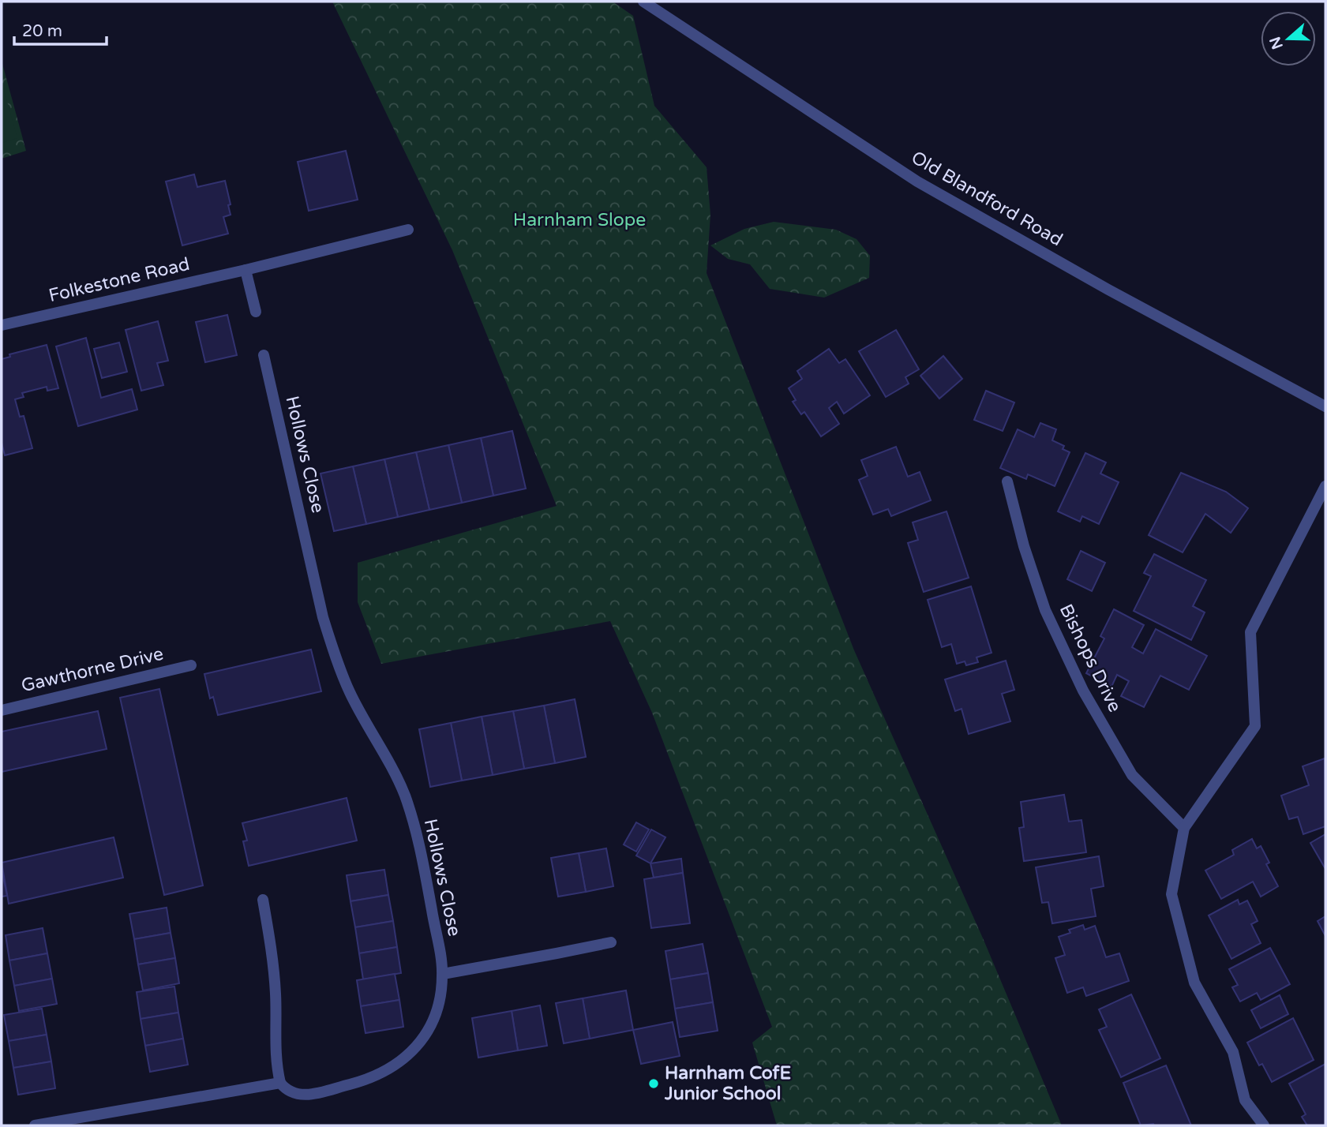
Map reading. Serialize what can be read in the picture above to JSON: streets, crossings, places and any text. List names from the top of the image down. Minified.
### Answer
{"streets":{"street":["Old Blandford Road","Folkestone Road","Hollows Close","Bishops Drive","Gawthorne Drive"]},"parks":["Harnham Slope"],"places":["Harnham CofE Junior School"],"scale_bar":"20 m","north":"left"}
